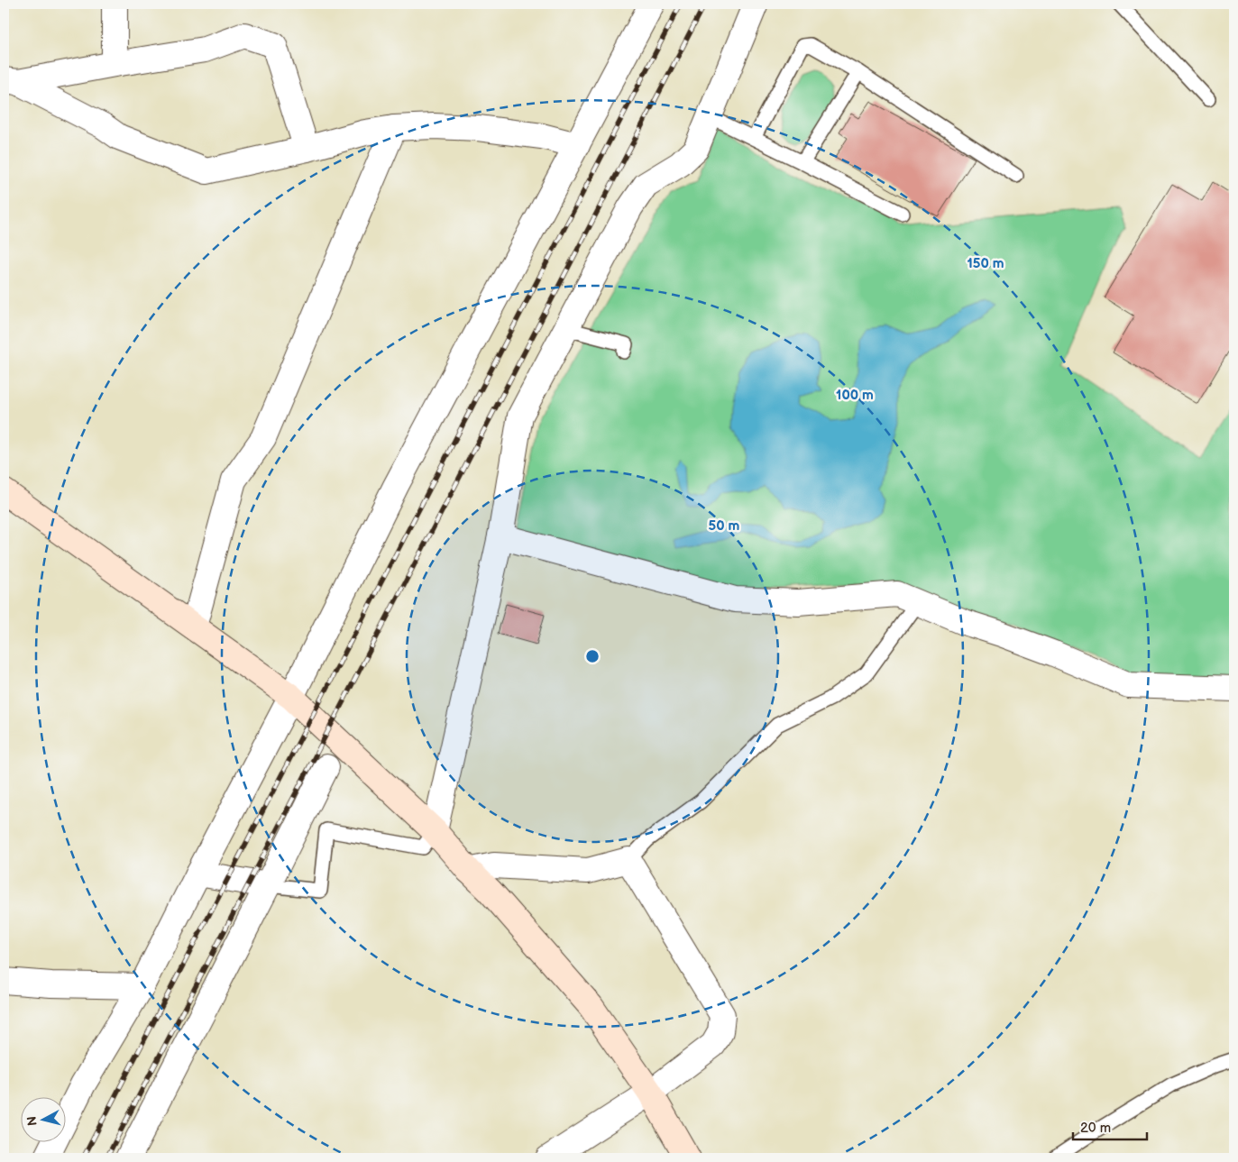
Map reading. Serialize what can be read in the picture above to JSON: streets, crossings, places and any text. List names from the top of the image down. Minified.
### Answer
{"scale_bar":"20 m","north":"left","rings":["150 m","100 m","50 m"]}
